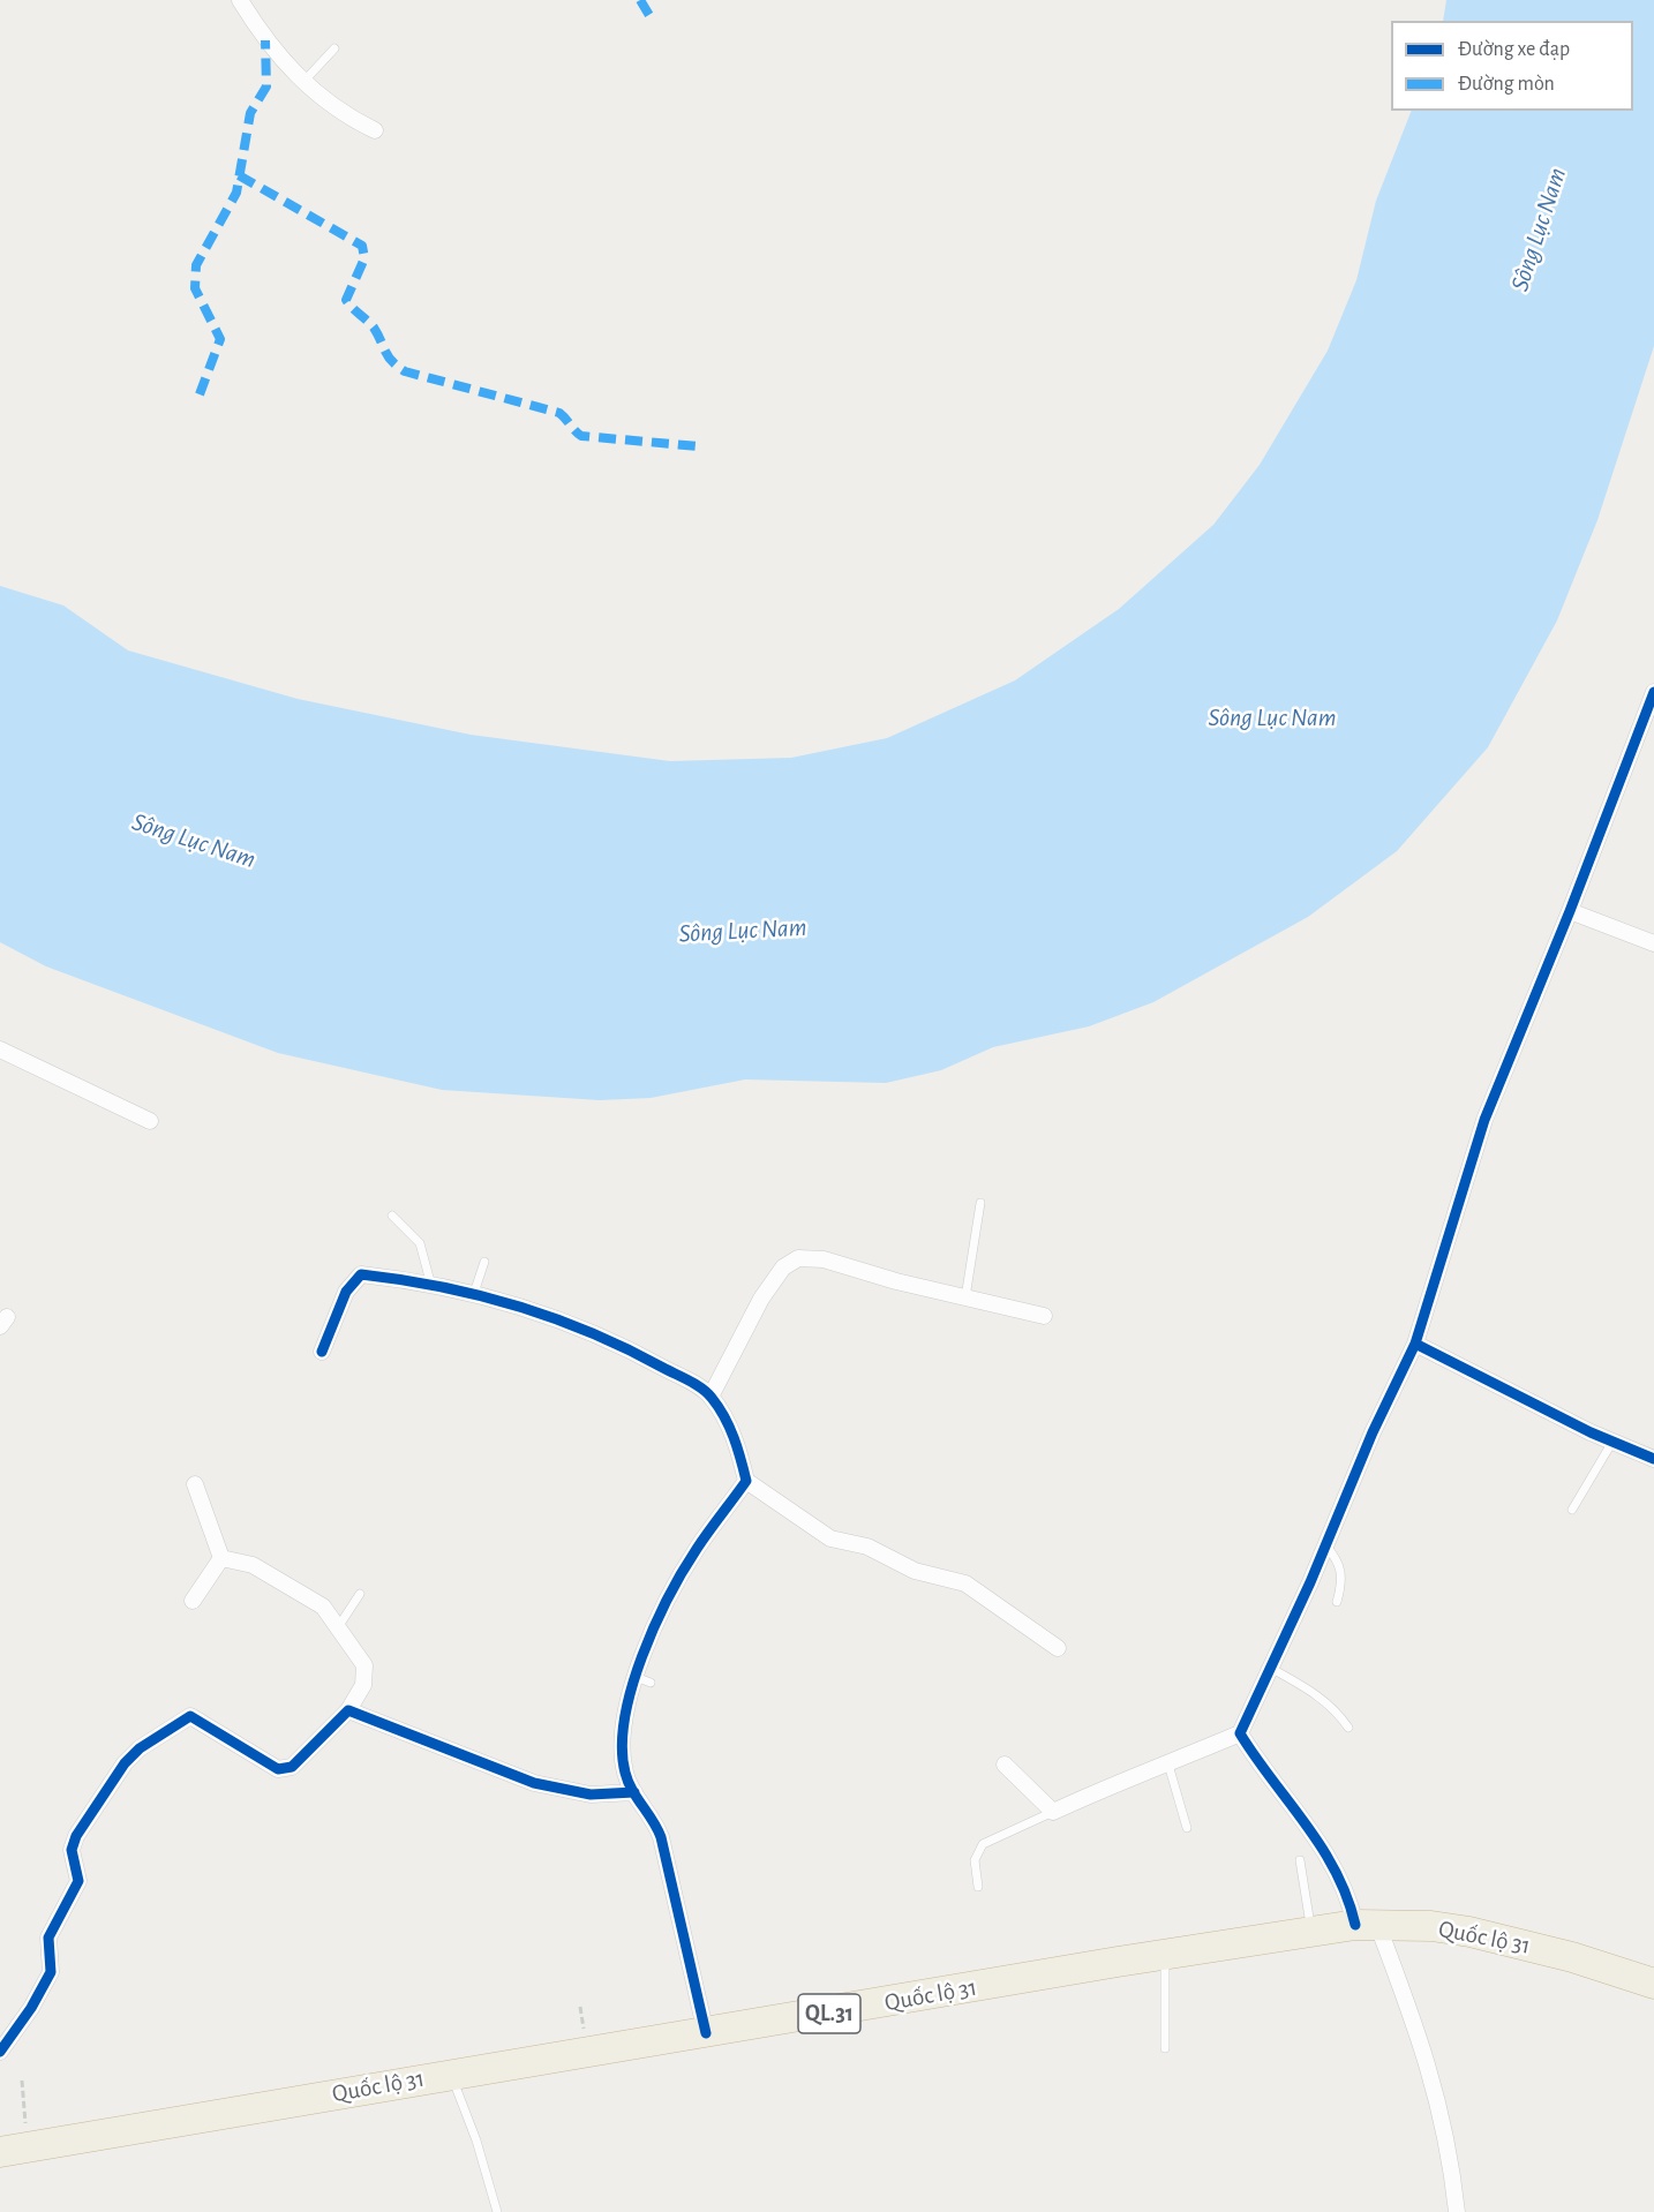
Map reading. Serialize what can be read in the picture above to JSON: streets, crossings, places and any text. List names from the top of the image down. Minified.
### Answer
{"streets":{"highway":["Quốc lộ 31","QL.31"]},"water":["Sông Lục Nam"],"legend":["Đường xe đạp","Đường mòn"]}
